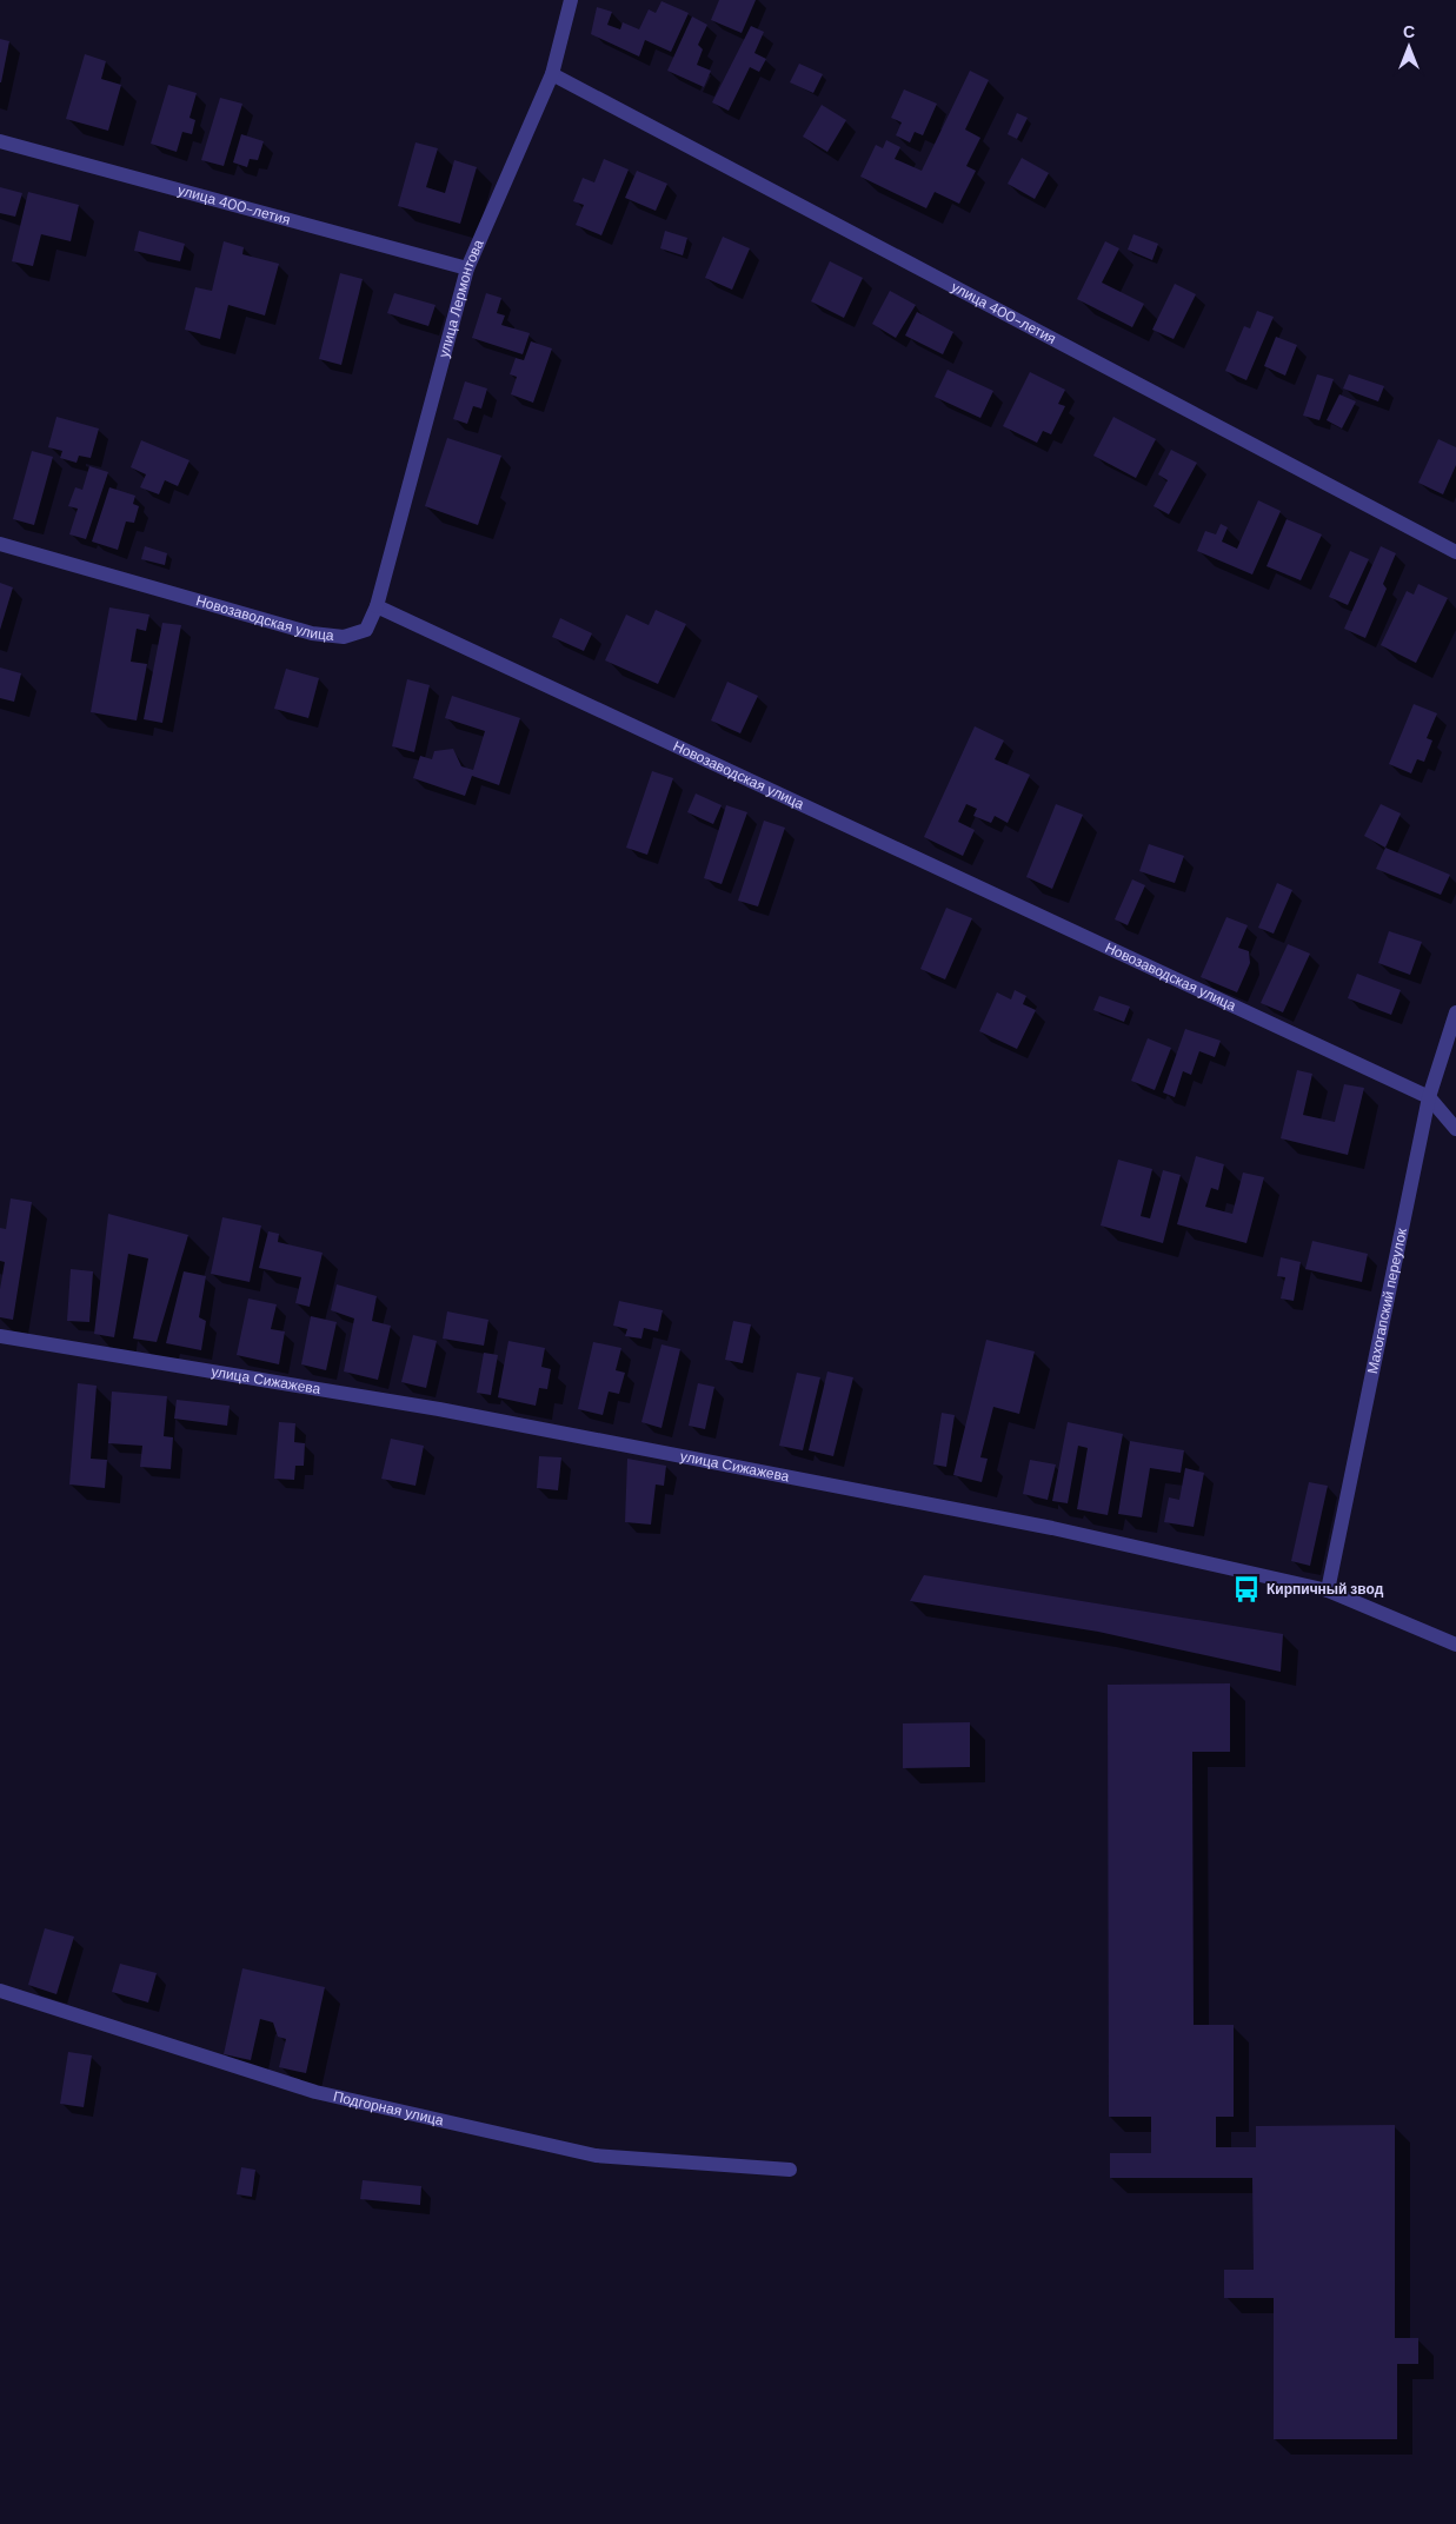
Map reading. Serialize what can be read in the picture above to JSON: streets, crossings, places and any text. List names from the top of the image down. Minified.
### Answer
{"streets":{"street":["улица 400-летия","улица Лермонтова","Новозаводская улица","Махогапский переулок","улица Сижажева","Подгорная улица"]},"crossings":[["улица 400-летия","улица Лермонтова"],["улица Лермонтова","Новозаводская улица"],["Новозаводская улица","Махогапский переулок"],["Махогапский переулок","улица Сижажева"]],"places":{"bus stop":["Кирпичный звод"]},"north":"top"}
